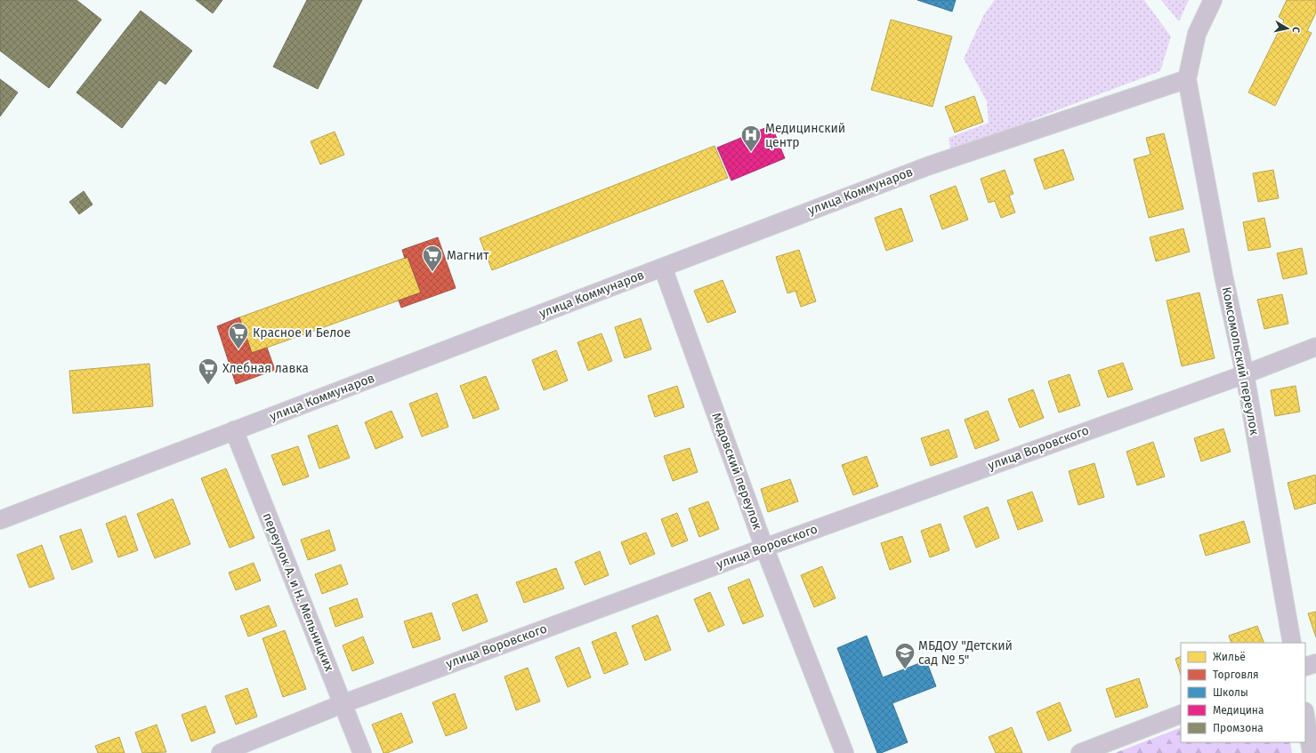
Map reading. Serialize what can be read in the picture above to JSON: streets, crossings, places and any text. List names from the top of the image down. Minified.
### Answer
{"streets":{"street":["улица Коммунаров","Комсомольский переулок","улица Воровского","Медовский переулок","переулок А. и Н. Мельницких"]},"crossings":[["улица Коммунаров","Комсомольский переулок"],["улица Коммунаров","Медовский переулок"],["улица Коммунаров","переулок А. и Н. Мельницких"],["Комсомольский переулок","улица Воровского"],["улица Воровского","Медовский переулок"],["улица Воровского","переулок А. и Н. Мельницких"]],"places":{"hospital":["Медицинский центр"],"supermarket":["Магнит","Красное и Белое","Хлебная лавка"],"school or university":["МБДОУ \"Детский сад № 5\""]},"legend":["Жильё","Торговля","Школы","Медицина","Промзона"],"north":"right"}
